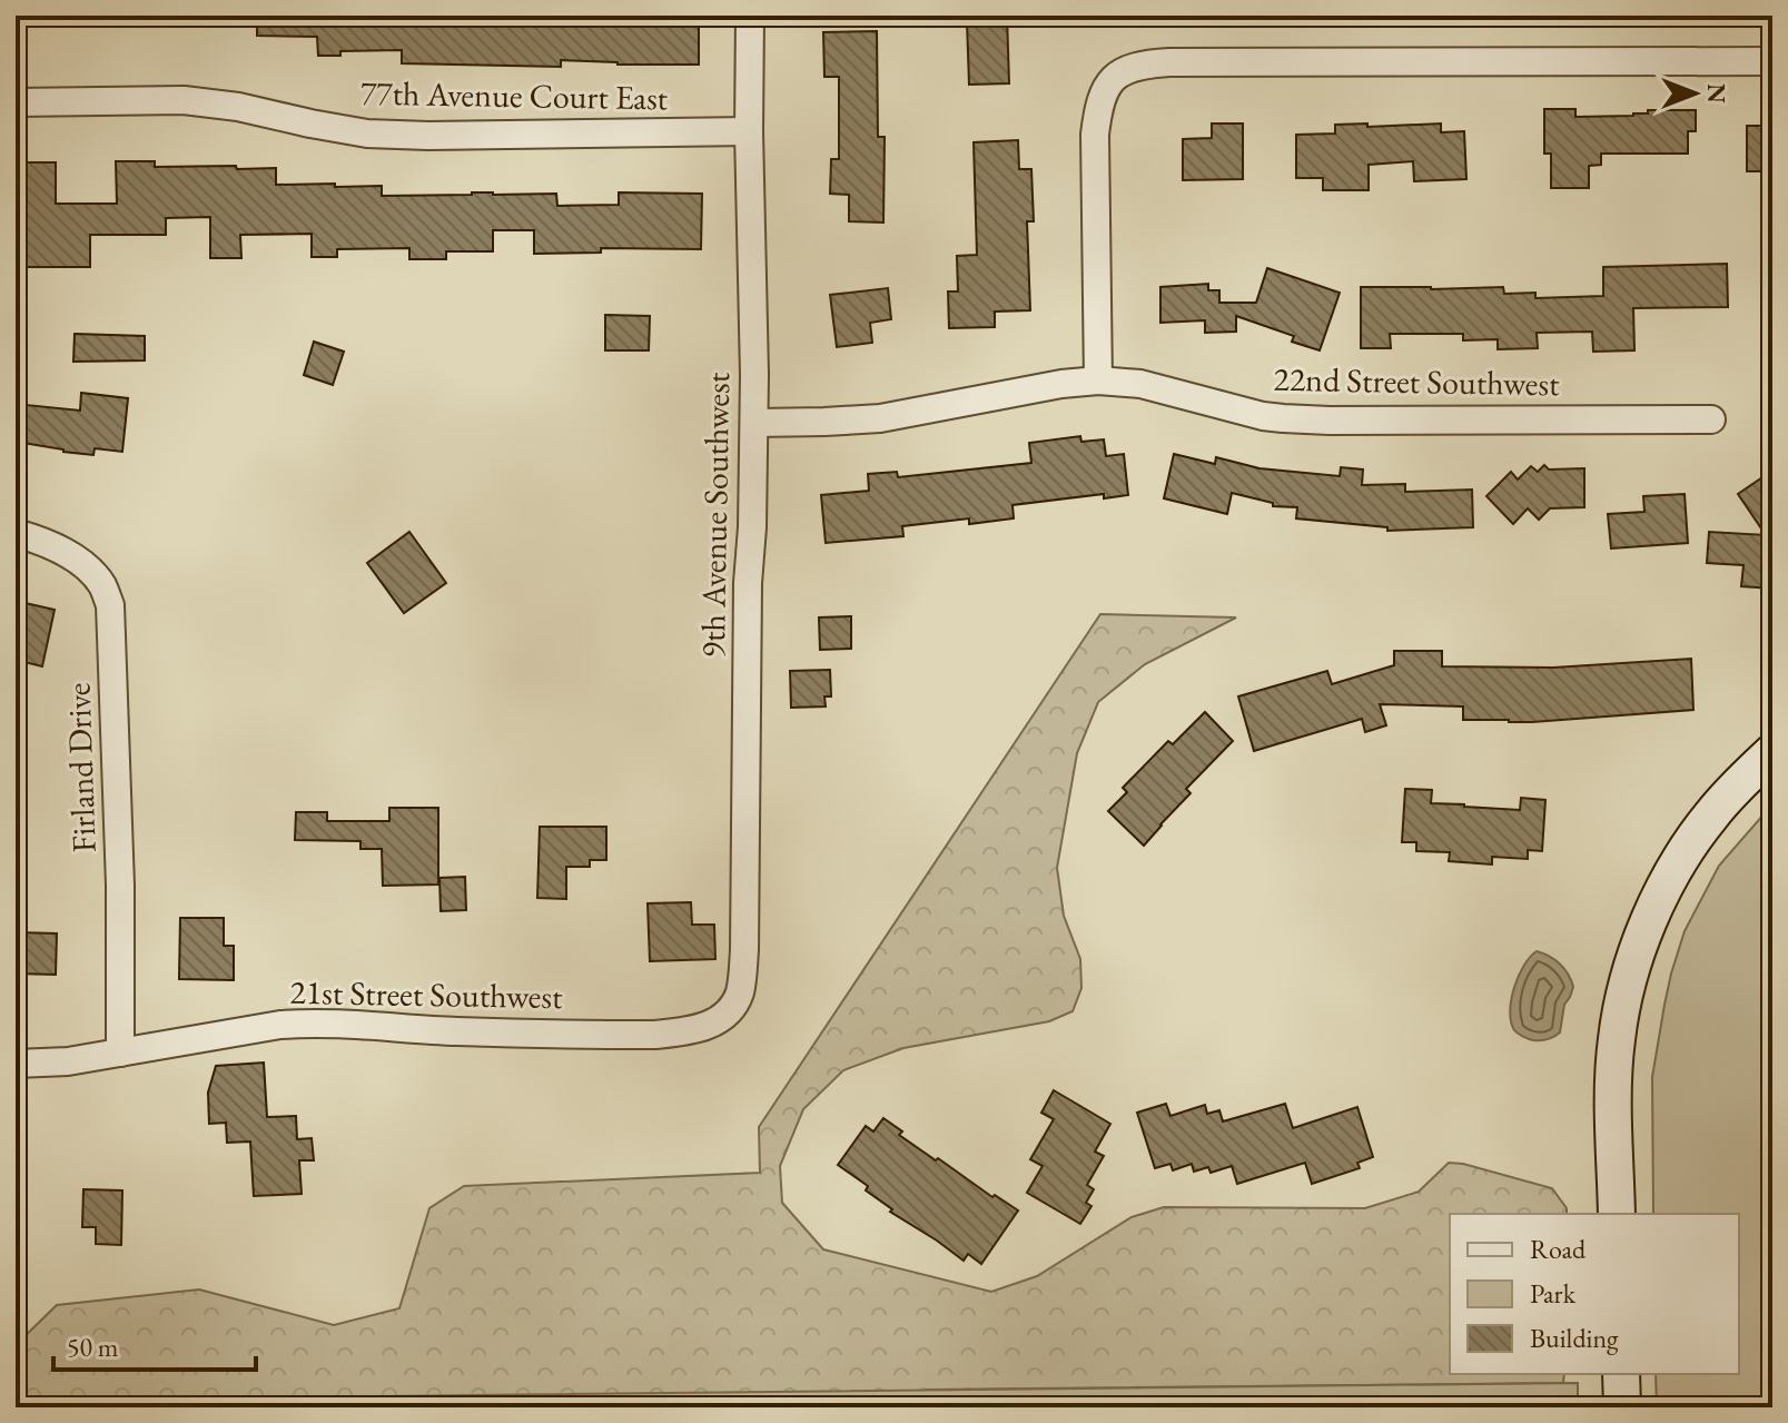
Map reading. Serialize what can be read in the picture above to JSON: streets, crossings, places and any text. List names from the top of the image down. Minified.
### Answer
{"streets":{"street":["77th Avenue Court East","22nd Street Southwest","9th Avenue Southwest","Firland Drive","21st Street Southwest"]},"crossings":[["77th Avenue Court East","9th Avenue Southwest"],["22nd Street Southwest","9th Avenue Southwest"],["9th Avenue Southwest","21st Street Southwest"],["Firland Drive","21st Street Southwest"]],"legend":["Road","Park","Building"],"scale_bar":"50 m","north":"right"}
